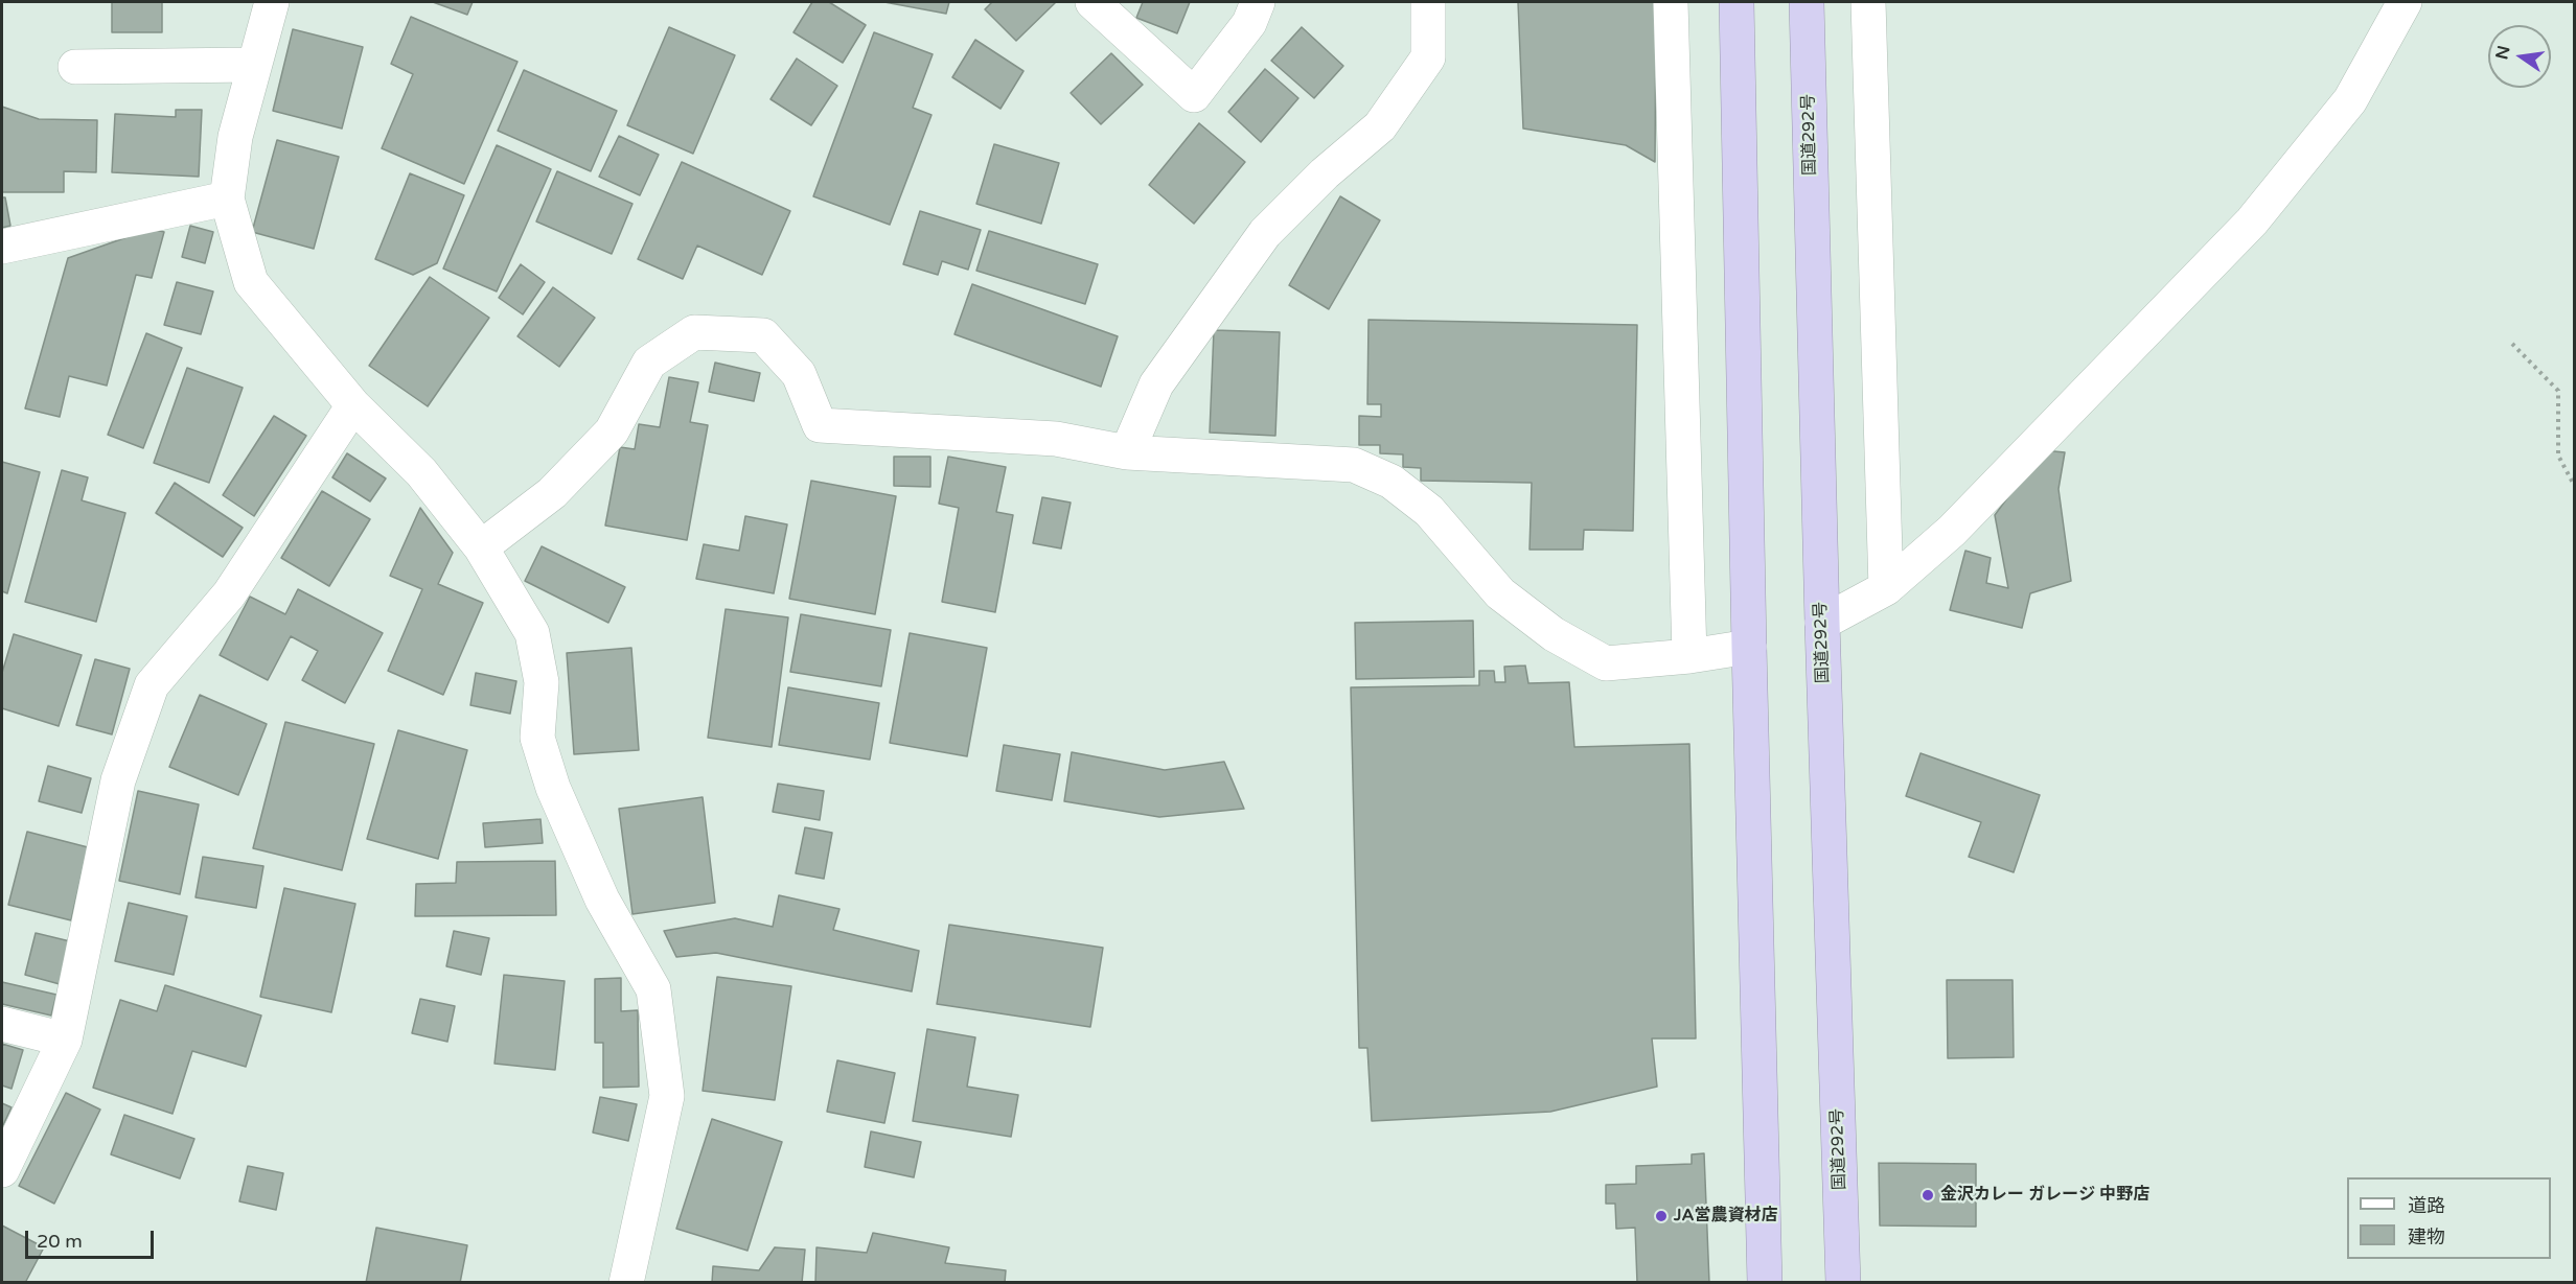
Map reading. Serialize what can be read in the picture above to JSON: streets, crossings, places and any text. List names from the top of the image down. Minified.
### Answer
{"streets":{"highway":["国道292号"]},"places":["金沢カレー ガレージ 中野店","JA営農資材店"],"legend":["道路","建物"],"scale_bar":"20 m","north":"left"}
